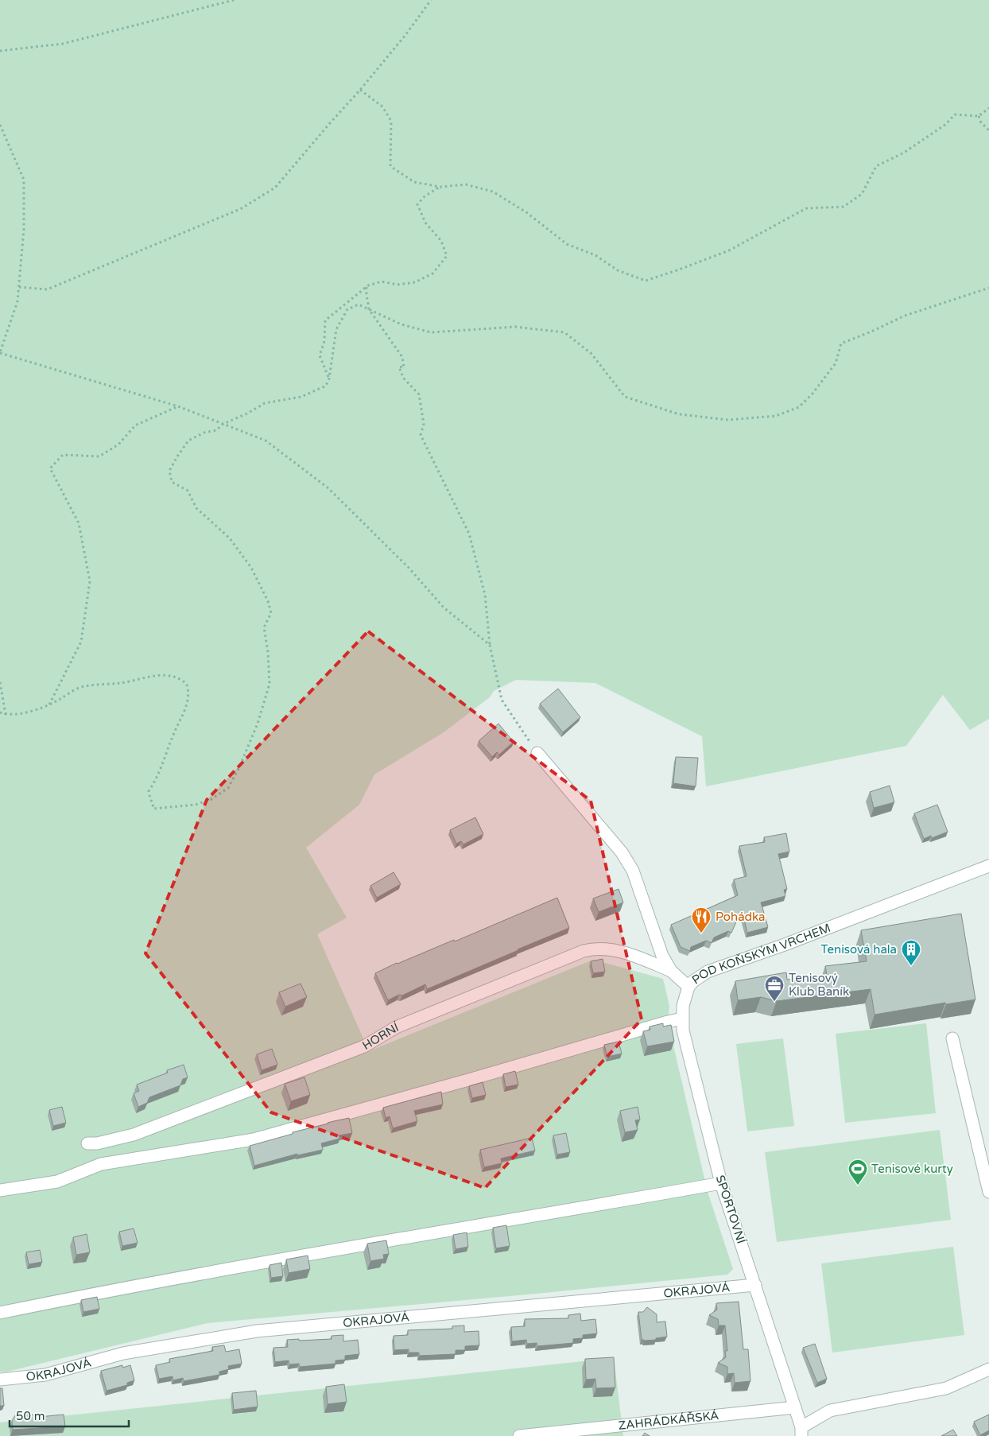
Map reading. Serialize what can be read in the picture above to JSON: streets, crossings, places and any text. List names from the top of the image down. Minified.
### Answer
{"streets":{"street":["POD KOŇSKÝM VRCHEM","HORNÍ","SPORTOVNÍ","OKRAJOVÁ","ZAHRÁDKÁŘSKÁ"]},"crossings":[["POD KOŇSKÝM VRCHEM","HORNÍ"],["POD KOŇSKÝM VRCHEM","SPORTOVNÍ"],["SPORTOVNÍ","OKRAJOVÁ"],["SPORTOVNÍ","ZAHRÁDKÁŘSKÁ"]],"places":{"restaurant":["Pohádka"],"building":["Tenisová hala"],"office":["Tenisový Klub Baník"],"sports":["Tenisové kurty"]},"scale_bar":"50 m"}
